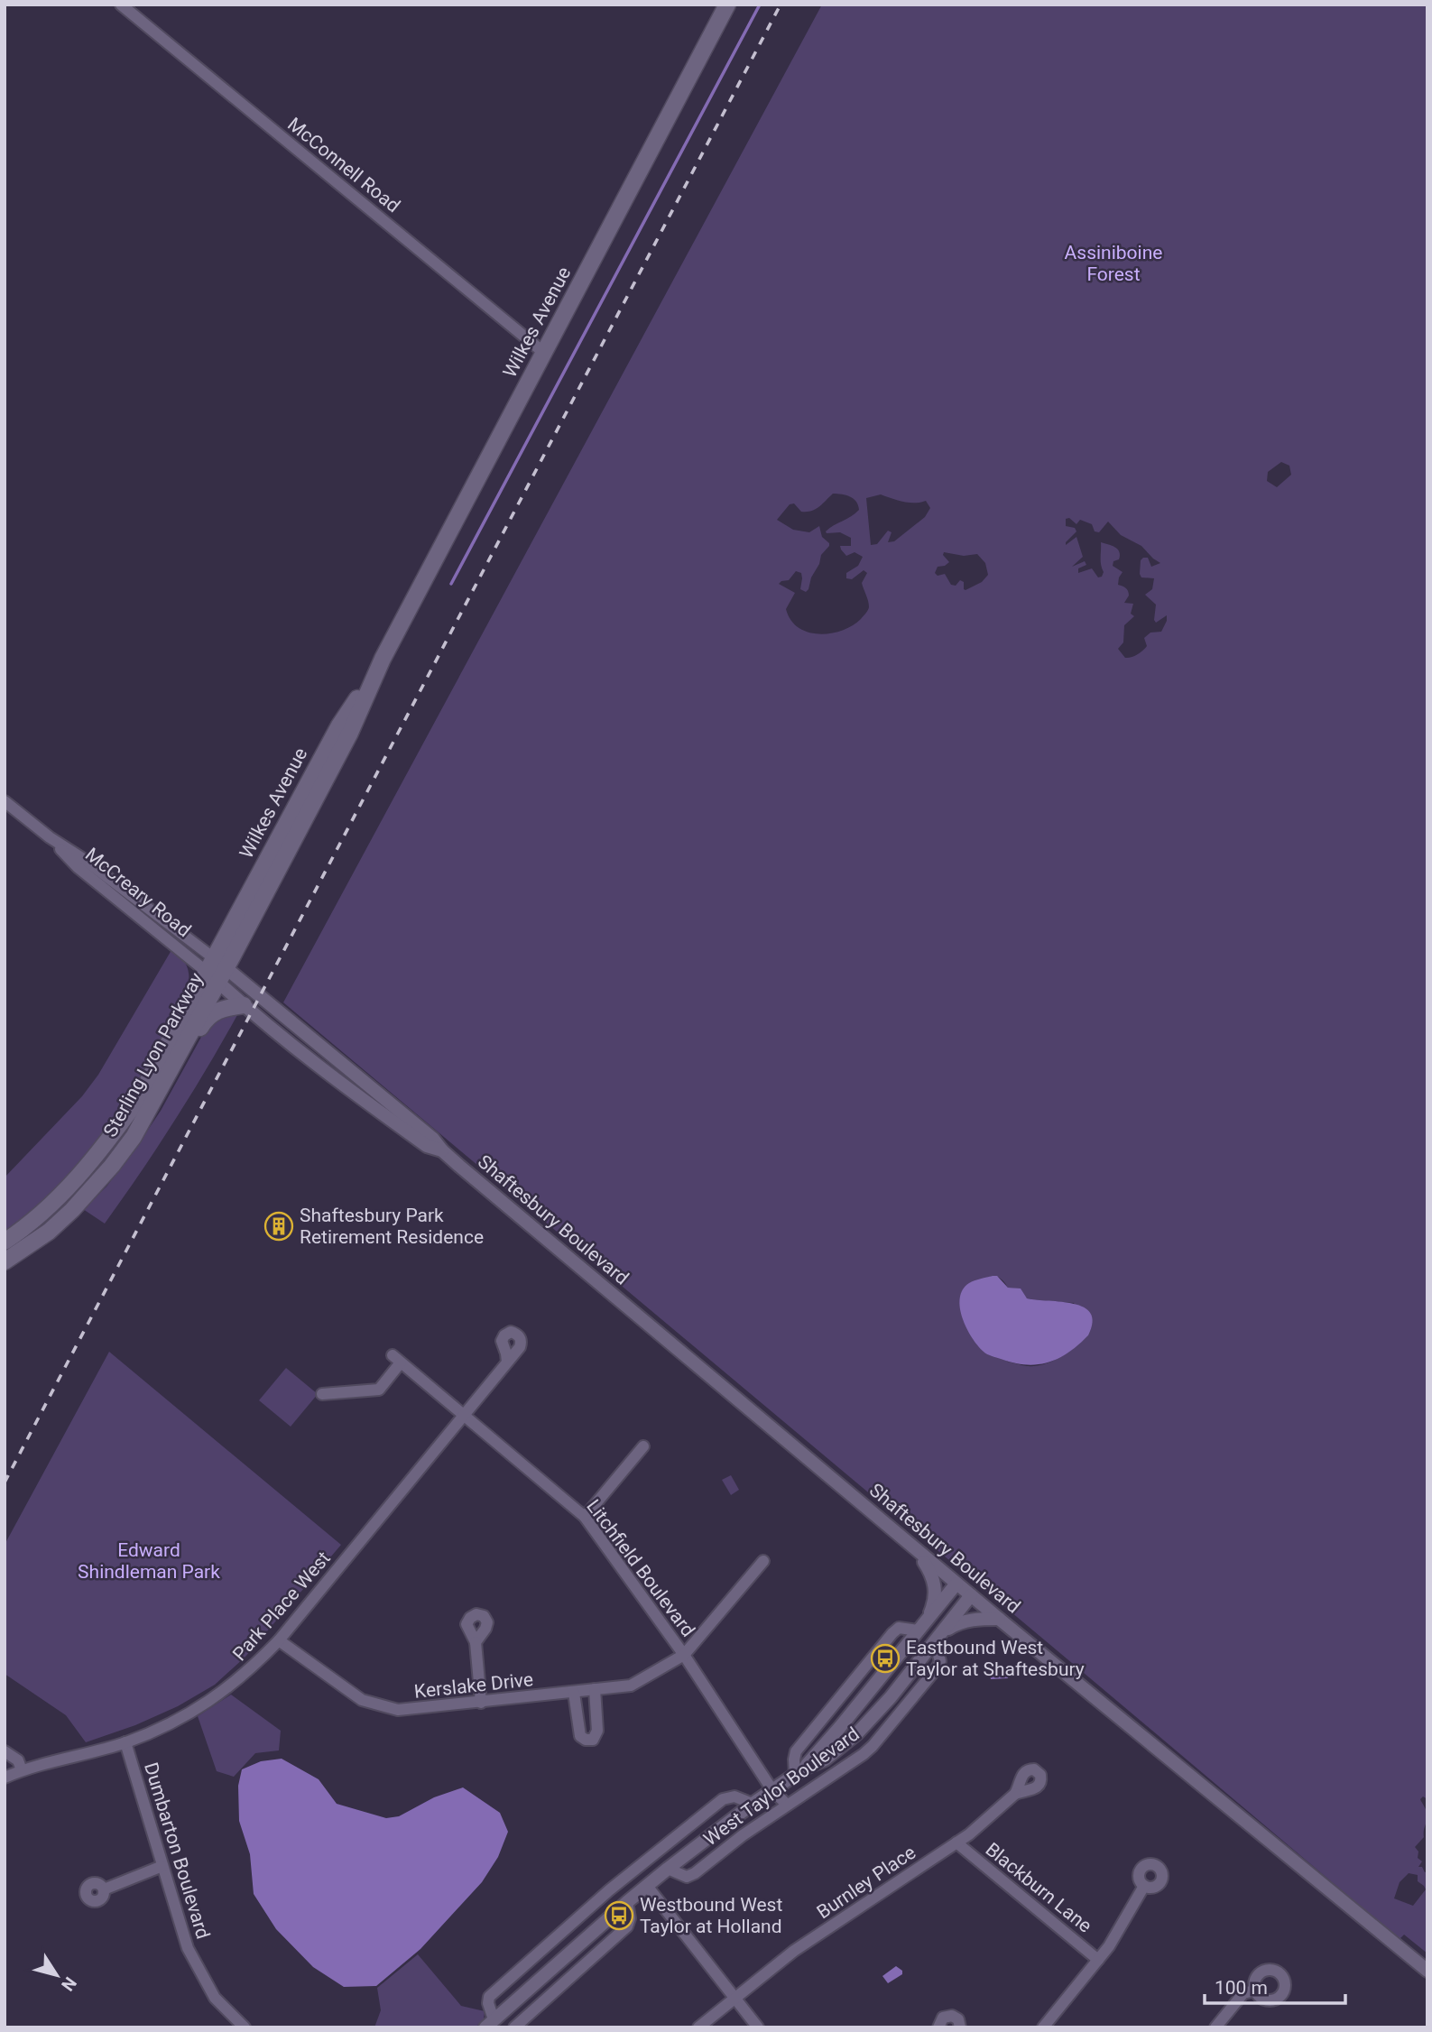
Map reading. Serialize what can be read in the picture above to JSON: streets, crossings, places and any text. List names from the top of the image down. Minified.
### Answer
{"streets":{"main road":["Wilkes Avenue","Sterling Lyon Parkway"],"street":["McConnell Road","McCreary Road","Shaftesbury Boulevard","Litchfield Boulevard","Park Place West","Kerslake Drive","West Taylor Boulevard","Dumbarton Boulevard","Burnley Place","Blackburn Lane"]},"crossings":[["McConnell Road","Wilkes Avenue"],["Wilkes Avenue","McCreary Road"],["Wilkes Avenue","Sterling Lyon Parkway"],["Wilkes Avenue","Shaftesbury Boulevard"],["McCreary Road","Sterling Lyon Parkway"],["McCreary Road","Shaftesbury Boulevard"],["Sterling Lyon Parkway","Shaftesbury Boulevard"],["Shaftesbury Boulevard","West Taylor Boulevard"],["Litchfield Boulevard","Park Place West"],["Litchfield Boulevard","Kerslake Drive"],["Litchfield Boulevard","West Taylor Boulevard"],["Park Place West","Kerslake Drive"],["Park Place West","Dumbarton Boulevard"],["Burnley Place","Blackburn Lane"]],"parks":["Assiniboine Forest","Edward Shindleman Park"],"places":{"building":["Shaftesbury Park Retirement Residence"],"bus stop":["Eastbound West Taylor at Shaftesbury","Westbound West Taylor at Holland"]},"scale_bar":"100 m","north":"bottom right"}
